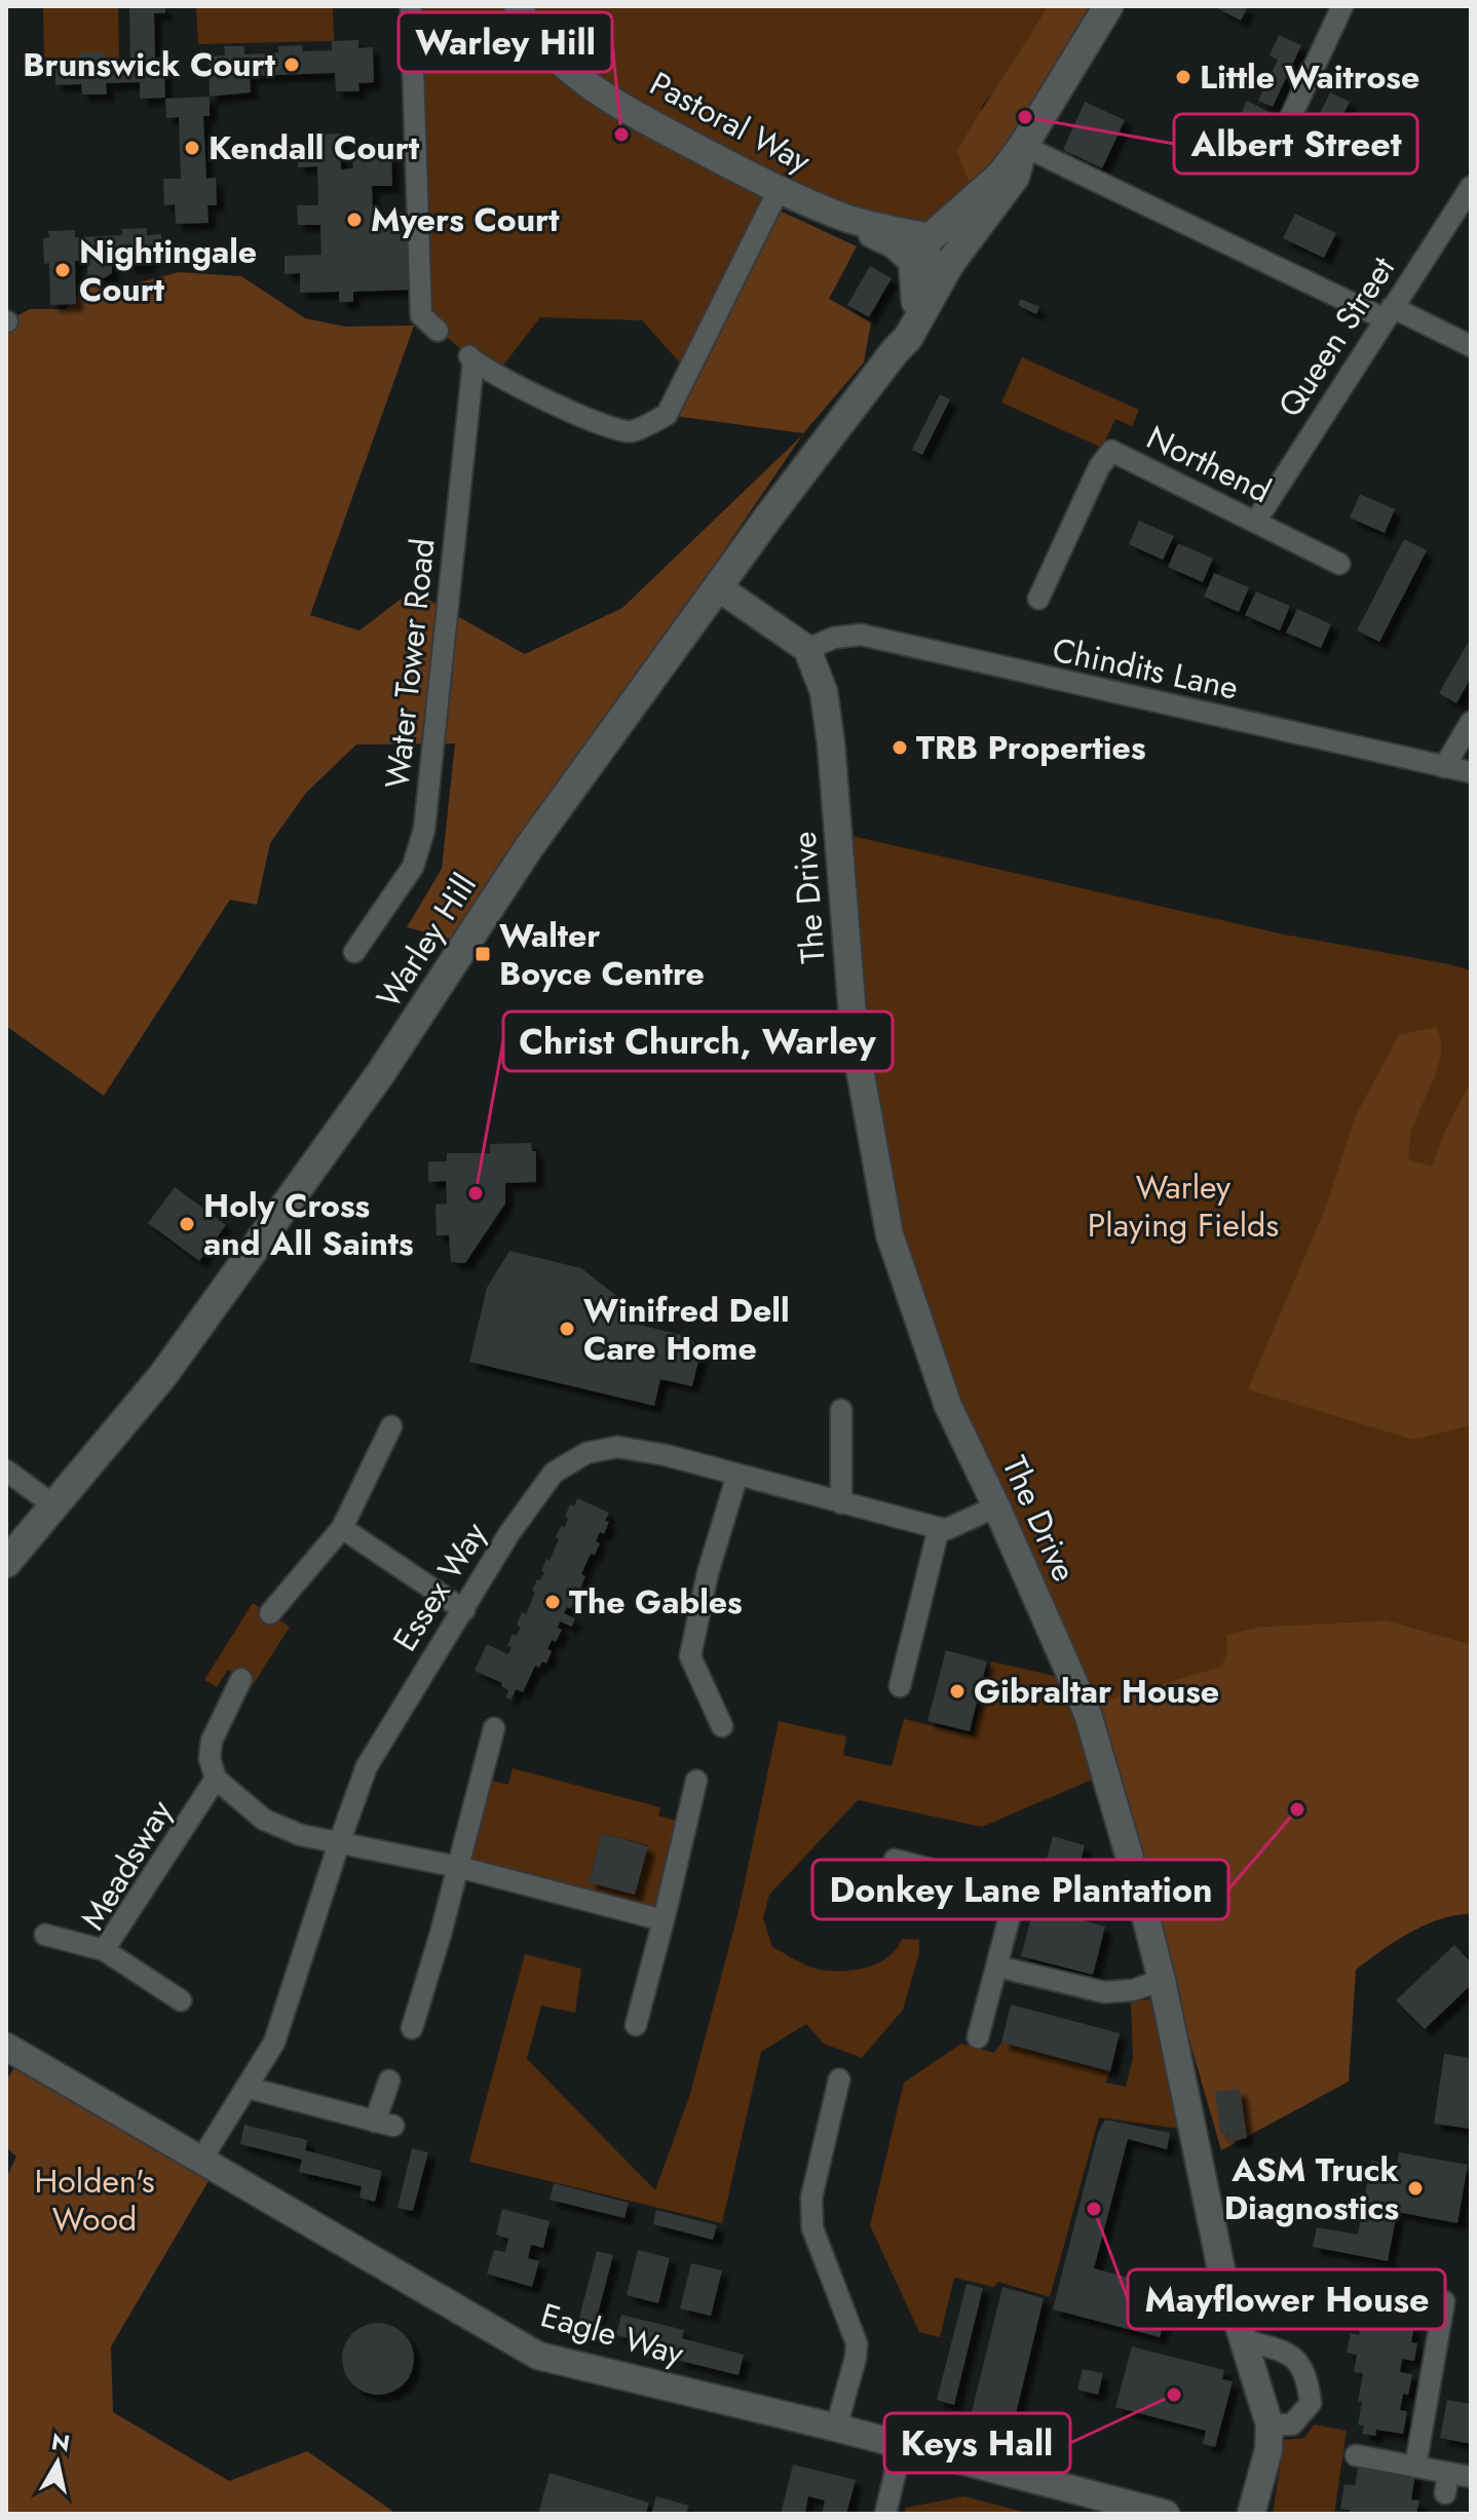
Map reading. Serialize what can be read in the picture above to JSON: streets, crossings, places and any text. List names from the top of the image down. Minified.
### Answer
{"streets":{"main road":["Warley Hill"],"street":["Pastoral Way","Queen Street","Northend","Water Tower Road","Chindits Lane","The Drive","Essex Way","Meadsway","Eagle Way"]},"crossings":[["Pastoral Way","Water Tower Road"],["Queen Street","Northend"],["Chindits Lane","The Drive"],["Essex Way","Eagle Way"]],"parks":["Warley Playing Fields","Holden's Wood"],"places":{"other":["Brunswick Court","Little Waitrose","Albert Street","Warley Hill","Kendall Court","Myers Court","Nightingale Court","TRB Properties","Christ Church, Warley","Holy Cross and All Saints","Winifred Dell Care Home","The Gables","Gibraltar House","Donkey Lane Plantation","ASM Truck Diagnostics","Mayflower House","Keys Hall"],"transit":["Walter Boyce Centre"]},"north":"top"}
